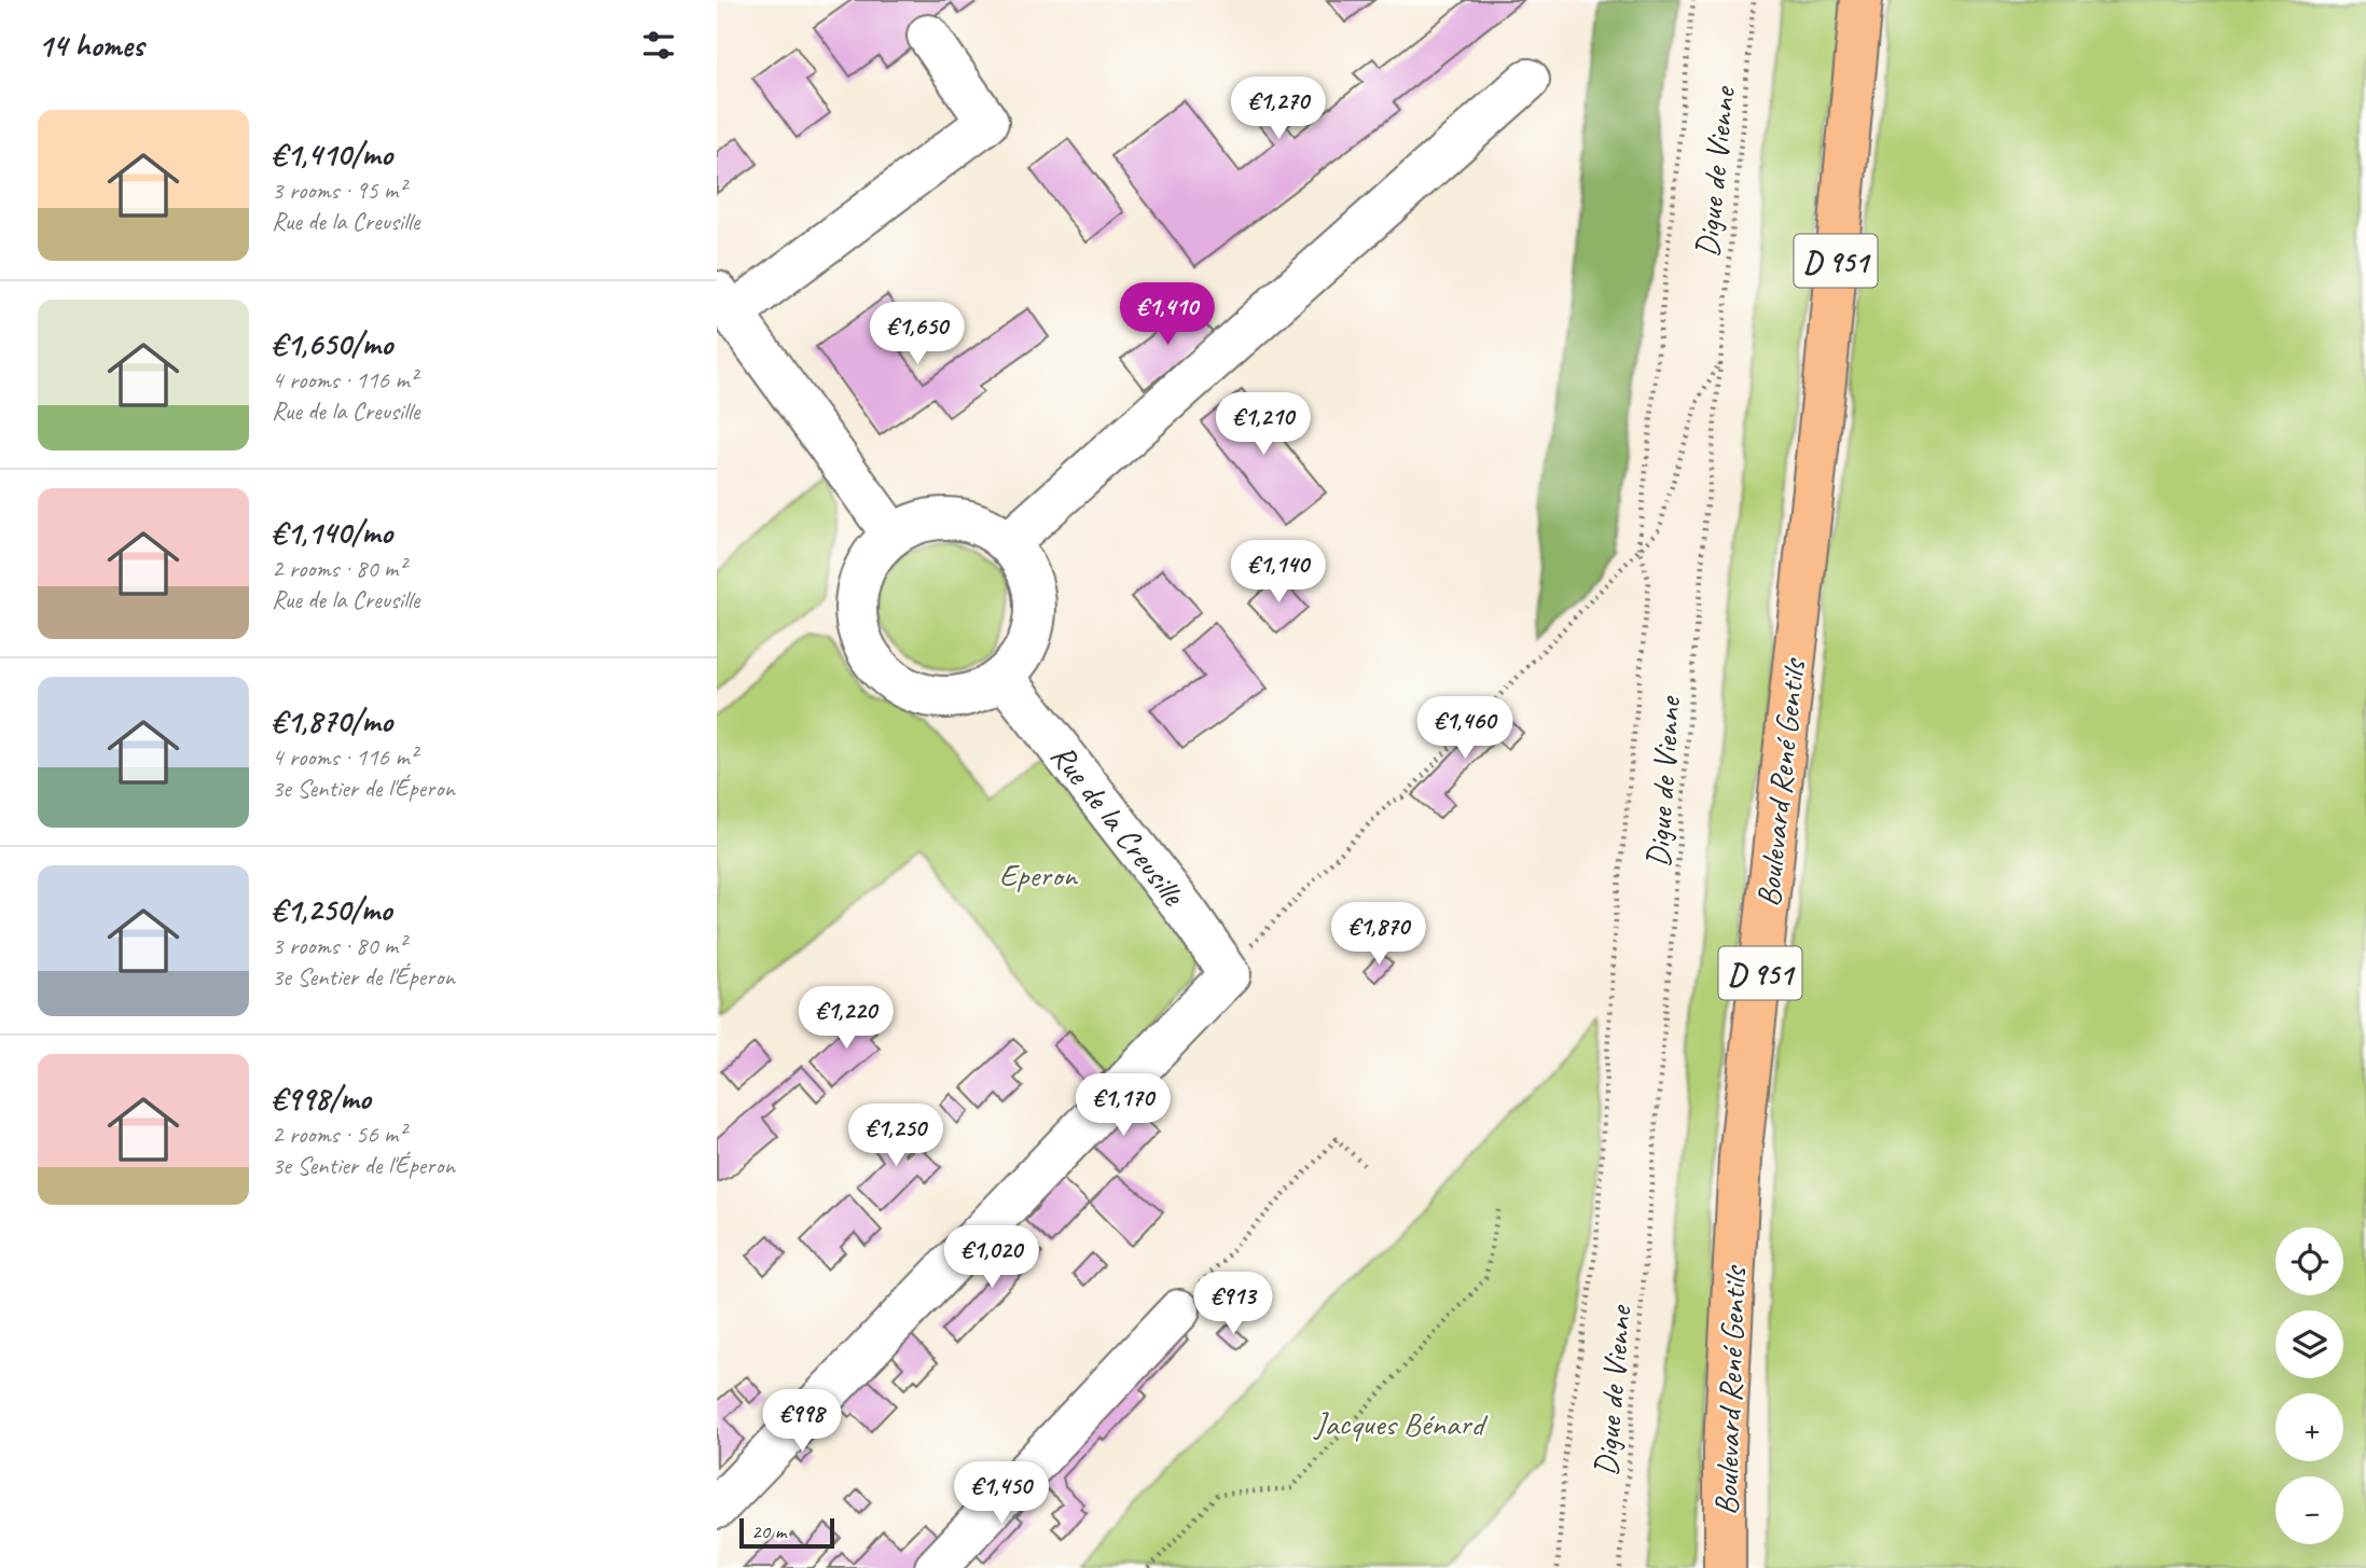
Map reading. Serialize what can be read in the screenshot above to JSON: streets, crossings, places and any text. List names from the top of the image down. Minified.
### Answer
{"streets":{"main road":["D 951","Boulevard René Gentils"],"street":["Rue de la Creusille"],"path":["Digue de Vienne"]},"parks":["Eperon","Jacques Bénard"],"scale_bar":"20 m","page":{"heading":"14 homes","price":["€1,270","€1,410","€1,650","€1,210","€1,140","€1,460","€1,870","€1,220","€1,170","€1,250","€1,020","€913","€998","€1,450"],"list":[{"name":"€1,410/mo","note":"3 rooms · 95 m² · Rue de la Creusille"},{"name":"€1,650/mo","note":"4 rooms · 116 m² · Rue de la Creusille"},{"name":"€1,140/mo","note":"2 rooms · 80 m² · Rue de la Creusille"},{"name":"€1,870/mo","note":"4 rooms · 116 m² · 3e Sentier de l'Éperon"},{"name":"€1,250/mo","note":"3 rooms · 80 m² · 3e Sentier de l'Éperon"},{"name":"€998/mo","note":"2 rooms · 56 m² · 3e Sentier de l'Éperon"}],"map_buttons":["+","−"],"scale":"20 m"}}
